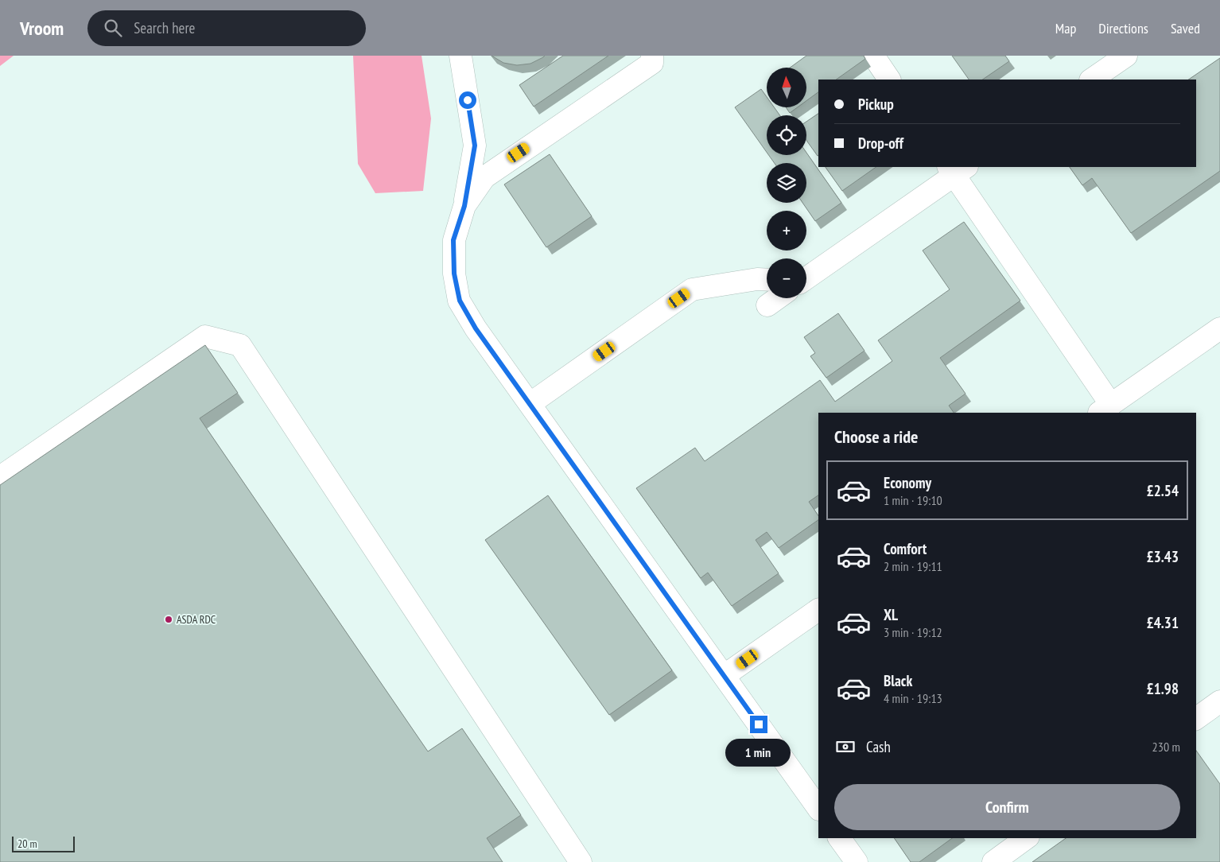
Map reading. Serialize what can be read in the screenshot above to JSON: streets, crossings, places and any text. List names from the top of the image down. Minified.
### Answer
{"places":["ASDA RDC"],"scale_bar":"20 m","north":"top","page":{"header":"Vroom","search":"Search here","nav":["Map","Directions","Saved"],"map_buttons":["+","−"],"banner":["Pickup","Drop-off"],"heading":"Choose a ride","list":[{"name":"Economy","note":"1 min · 19:10","value":"£2.54"},{"name":"Comfort","note":"2 min · 19:11","value":"£3.43"},{"name":"XL","note":"3 min · 19:12","value":"£4.31"},{"name":"Black","note":"4 min · 19:13","value":"£1.98"}],"pay":["Cash","230 m"],"bubble":"1 min","buttons":"Confirm","scale":"20 m"}}
